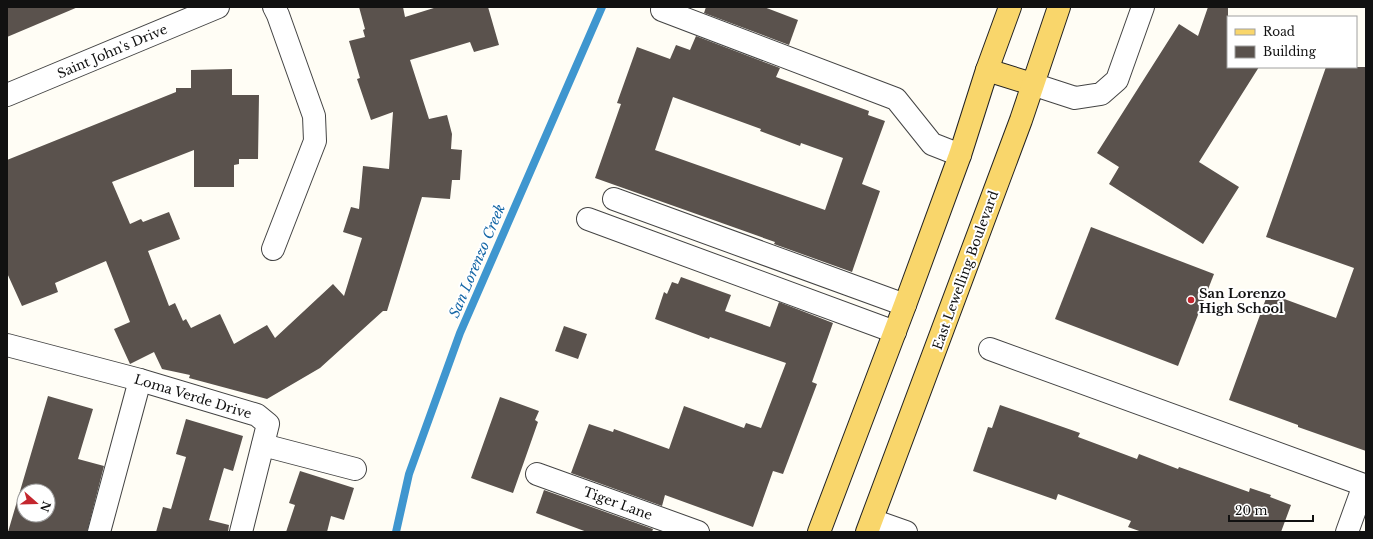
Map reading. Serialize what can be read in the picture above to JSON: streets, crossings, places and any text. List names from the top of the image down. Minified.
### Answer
{"streets":{"main road":["East Lewelling Boulevard"],"street":["Saint John's Drive","Loma Verde Drive","Tiger Lane"]},"water":["San Lorenzo Creek"],"places":["San Lorenzo High School"],"legend":["Road","Building"],"scale_bar":"20 m","north":"right"}
